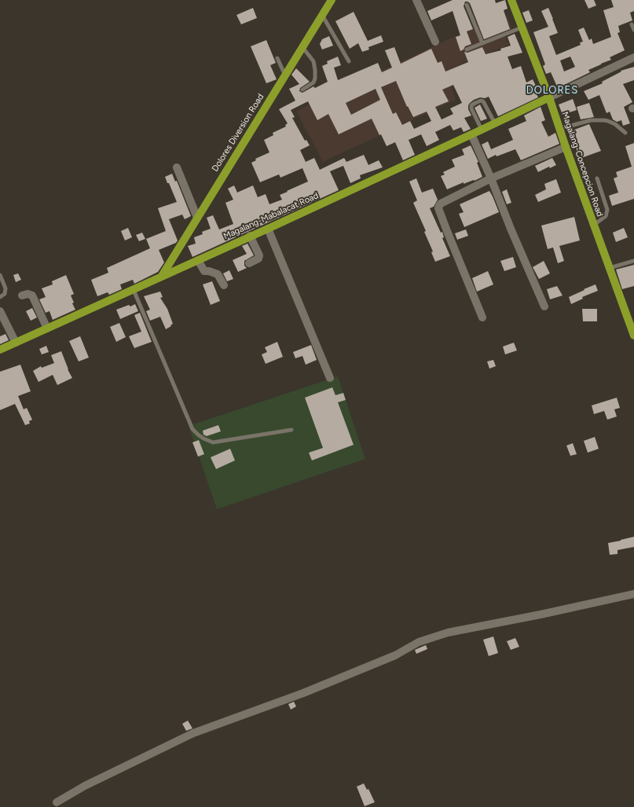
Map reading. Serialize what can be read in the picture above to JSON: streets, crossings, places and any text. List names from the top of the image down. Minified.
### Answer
{"streets":{"main road":["Dolores Diversion Road","Magalang-Concepcion Road","Magalang-Mabalacat Road"]},"crossings":[["Dolores Diversion Road","Magalang-Mabalacat Road"],["Magalang-Concepcion Road","Magalang-Mabalacat Road"]],"districts":["DOLORES"]}
